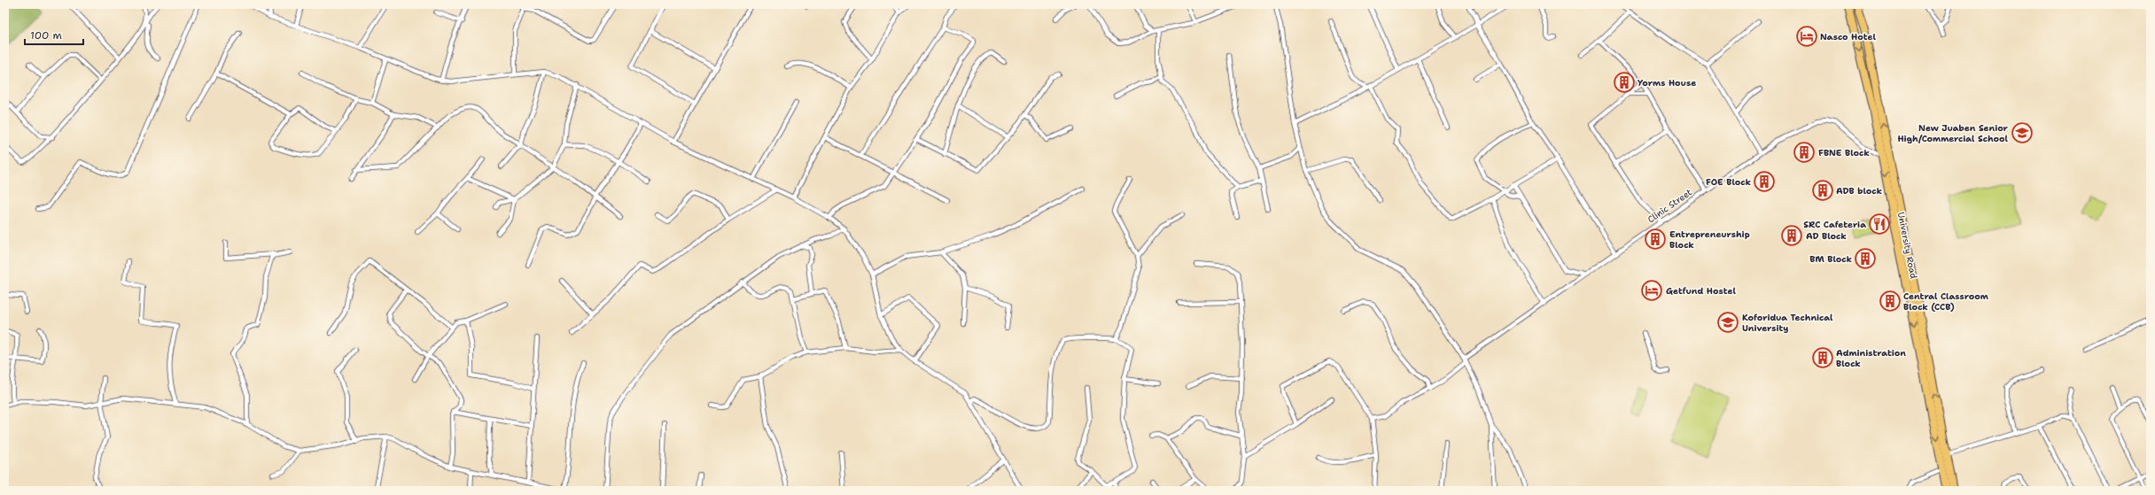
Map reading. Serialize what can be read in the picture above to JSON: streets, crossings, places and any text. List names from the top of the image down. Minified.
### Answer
{"streets":{"highway":["University Road"],"street":["Clinic Street"]},"crossings":[["Clinic Street","University Road"]],"places":{"hotel":["Nasco Hotel","Getfund Hostel"],"building":["Yorms House","FBNE Block","FOE Block","ADB block","AD Block","Entrepreneurship Block","BM Block","Central Classroom Block (CCB)","Administration Block"],"school or university":["New Juaben Senior High/Commercial School","Koforidua Technical University"],"restaurant":["SRC Cafeteria"]},"scale_bar":"100 m"}
